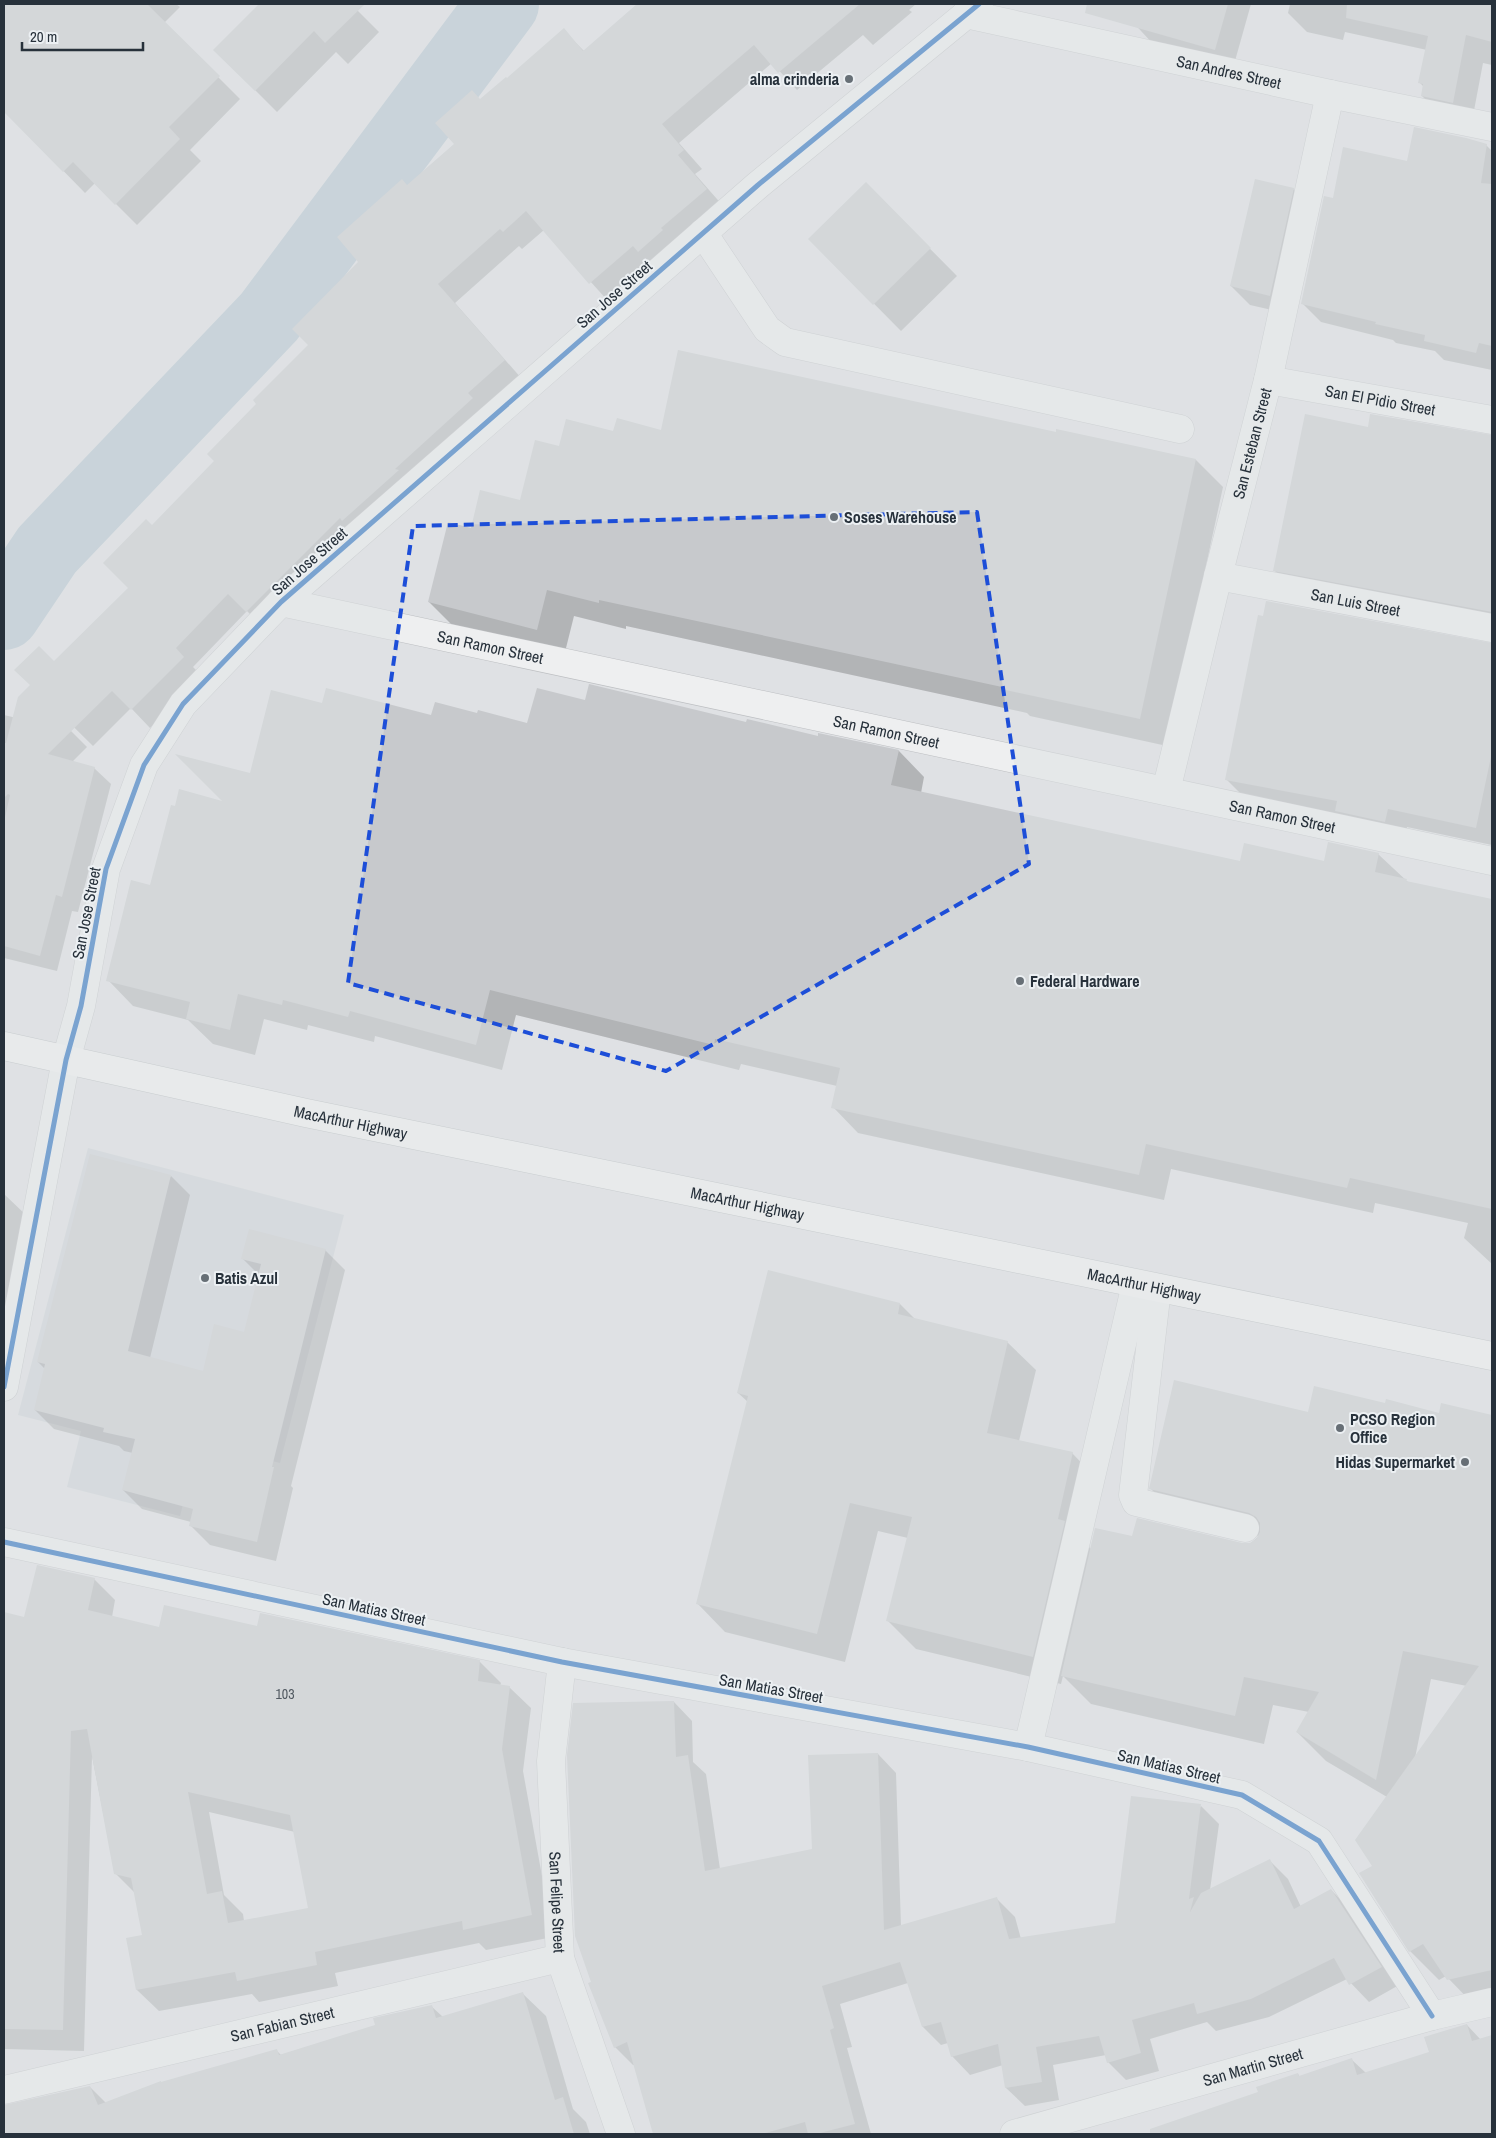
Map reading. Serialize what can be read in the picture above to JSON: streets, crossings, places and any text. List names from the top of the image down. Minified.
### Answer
{"streets":{"highway":["MacArthur Highway"],"street":["San Andres Street","San Jose Street","San El Pidio Street","San Esteban Street","San Luis Street","San Ramon Street","San Matias Street","San Felipe Street","San Fabian Street","San Martin Street"]},"crossings":[["San Andres Street","San Jose Street"],["San Andres Street","San Esteban Street"],["San Jose Street","San Ramon Street"],["San Jose Street","MacArthur Highway"],["San El Pidio Street","San Esteban Street"],["San Esteban Street","San Luis Street"],["San Esteban Street","San Ramon Street"],["San Matias Street","San Felipe Street"],["San Matias Street","San Martin Street"],["San Felipe Street","San Fabian Street"]],"places":["alma crinderia","Soses Warehouse","Federal Hardware","Batis Azul","PCSO Region Office","Hidas Supermarket"],"house_numbers":["103"],"scale_bar":"20 m"}
